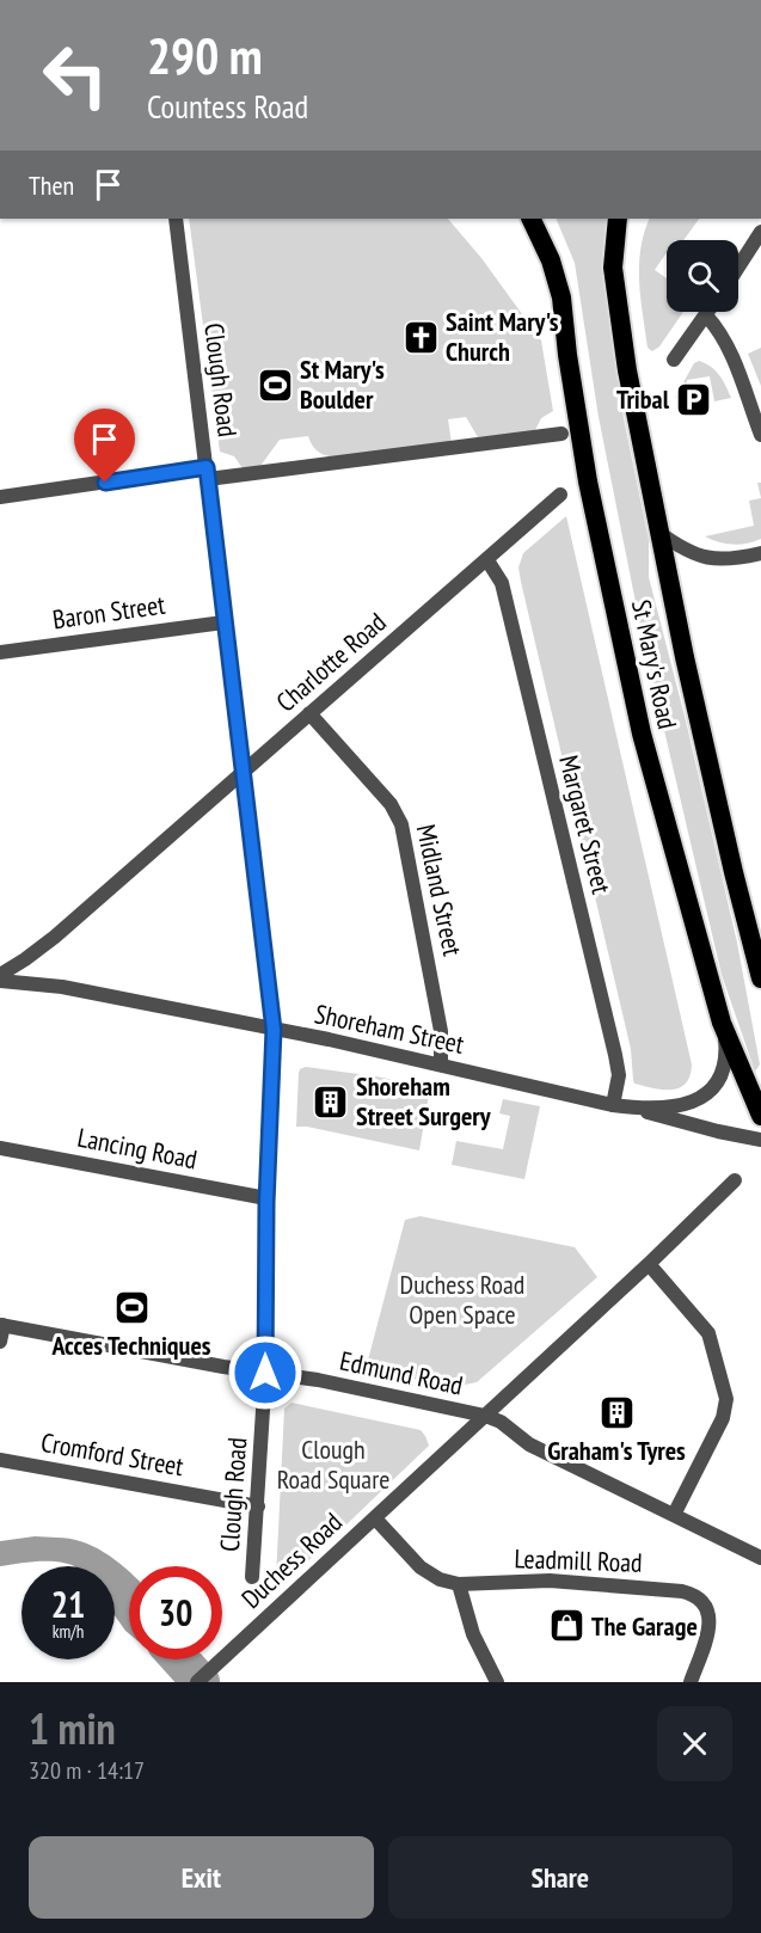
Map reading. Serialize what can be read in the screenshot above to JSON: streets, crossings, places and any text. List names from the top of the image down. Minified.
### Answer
{"streets":{"highway":["St Mary's Road"],"street":["Clough Road","Baron Street","Charlotte Road","Margaret Street","Midland Street","Shoreham Street","Lancing Road","Edmund Road","Cromford Street","Duchess Road","Leadmill Road"]},"crossings":[["Clough Road","Baron Street"],["Clough Road","Charlotte Road"],["Clough Road","Shoreham Street"],["Clough Road","Lancing Road"],["Clough Road","Edmund Road"],["Clough Road","Cromford Street"],["Charlotte Road","Margaret Street"],["Charlotte Road","Midland Street"],["St Mary's Road","Shoreham Street"],["Margaret Street","Shoreham Street"],["Midland Street","Shoreham Street"],["Edmund Road","Duchess Road"]],"parks":["Duchess Road Open Space","Clough Road Square"],"places":{"church":["Saint Mary's Church"],"sports":["St Mary's Boulder","Acces Techniques"],"parking":["Tribal"],"building":["Shoreham Street Surgery","Graham's Tyres"],"shop":["The Garage"]},"page":{"turn":["290 m","Countess Road"],"then":"Then","speed":"21 km/h","limit":"30","heading":["1 min","320 m · 14:17"],"buttons":["Exit","Share"]}}
